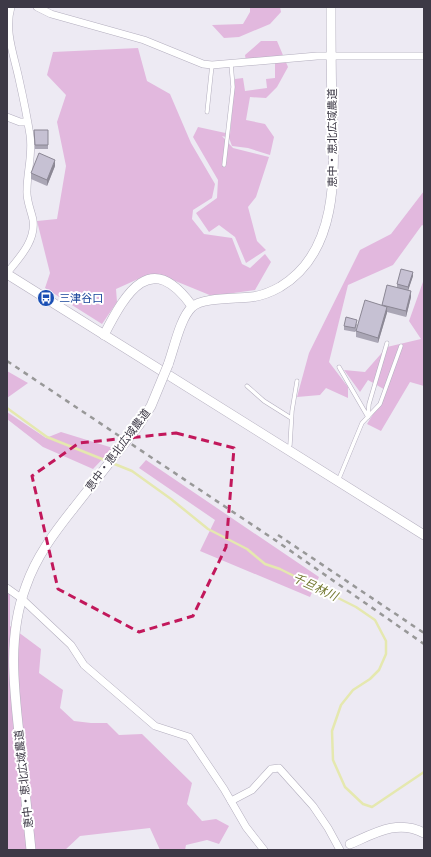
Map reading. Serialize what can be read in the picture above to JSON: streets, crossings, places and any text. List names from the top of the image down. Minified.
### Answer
{"streets":{"street":["恵中・恵北広域農道"]},"water":["千旦林川"],"places":{"bus stop":["三津谷口"]}}
